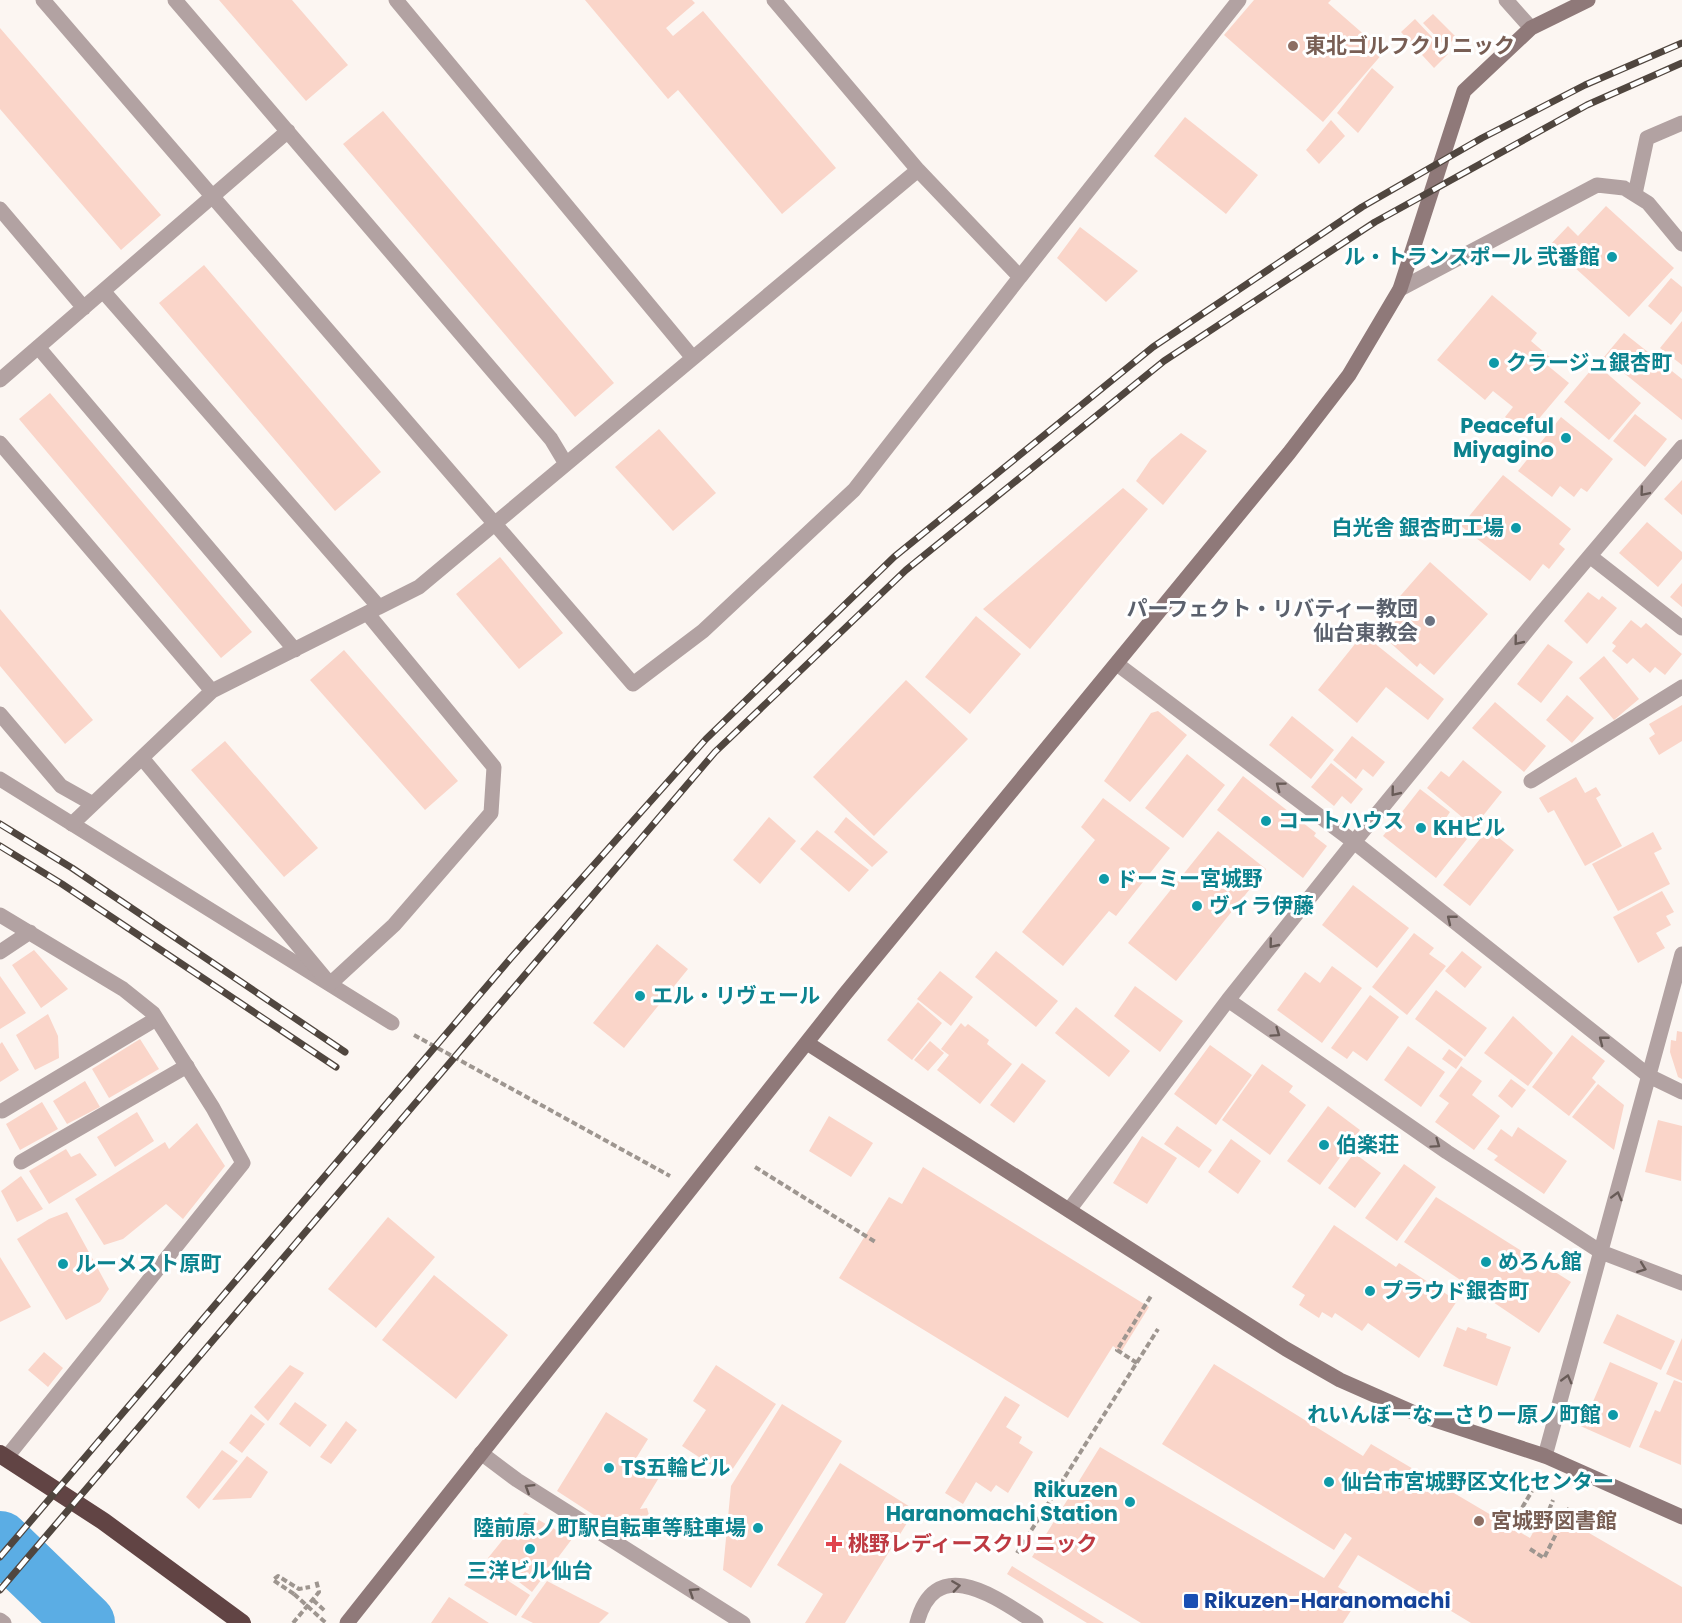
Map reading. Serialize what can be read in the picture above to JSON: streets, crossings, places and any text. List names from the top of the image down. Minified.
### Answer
{"places":{"other":["東北ゴルフクリニック","ル・トランスポール 弐番館","クラージュ銀杏町","Peaceful Miyagino","白光舎 銀杏町工場","パーフェクト・リバティー教団 仙台東教会","コートハウス","KHビル","ドーミー宮城野","ヴィラ伊藤","エル・リヴェール","伯楽荘","めろん館","ルーメスト原町","プラウド銀杏町","れいんぼーなーさりー原ノ町館","TS五輪ビル","仙台市宮城野区文化センター","Rikuzen Haranomachi Station","宮城野図書館","陸前原ノ町駅自転車等駐車場","三洋ビル仙台"],"health":["桃野レディースクリニック"],"transit":["Rikuzen-Haranomachi"]}}
